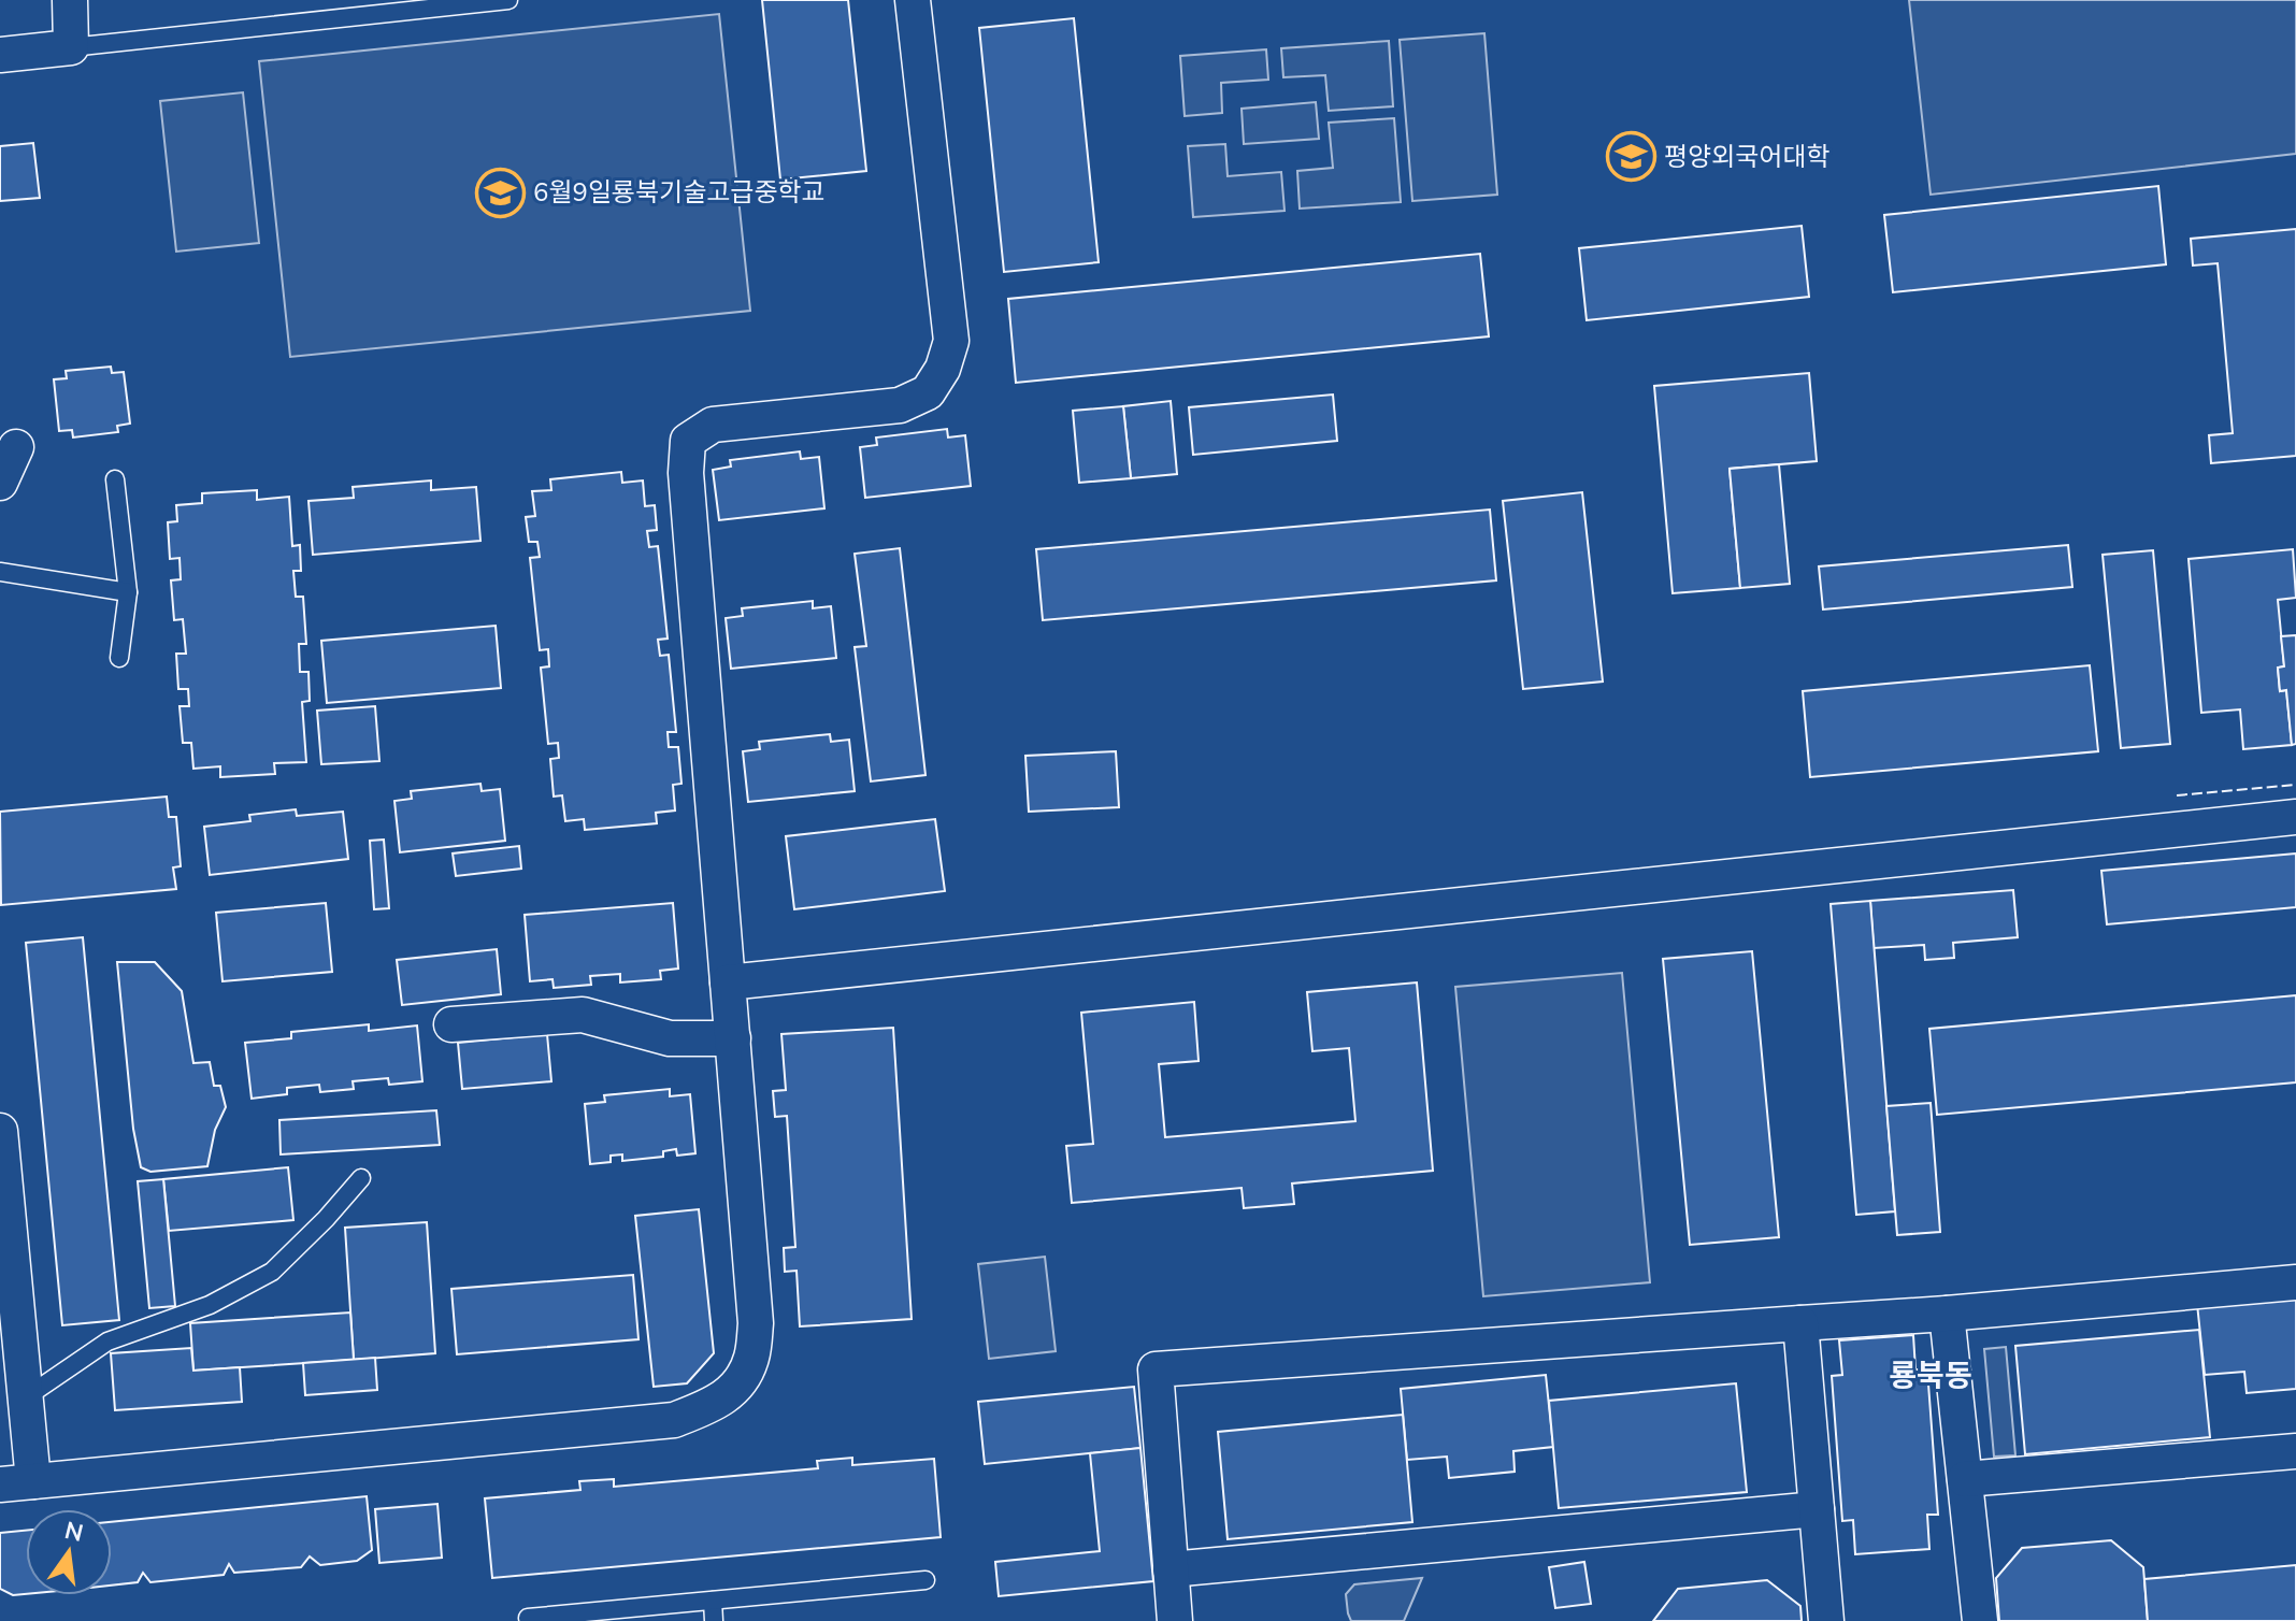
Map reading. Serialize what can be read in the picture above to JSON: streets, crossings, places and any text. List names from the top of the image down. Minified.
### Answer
{"districts":["룡북동"],"places":{"school or university":["평양외국어대학","6월9일룡북기술고급중학교"]},"north":"top"}
